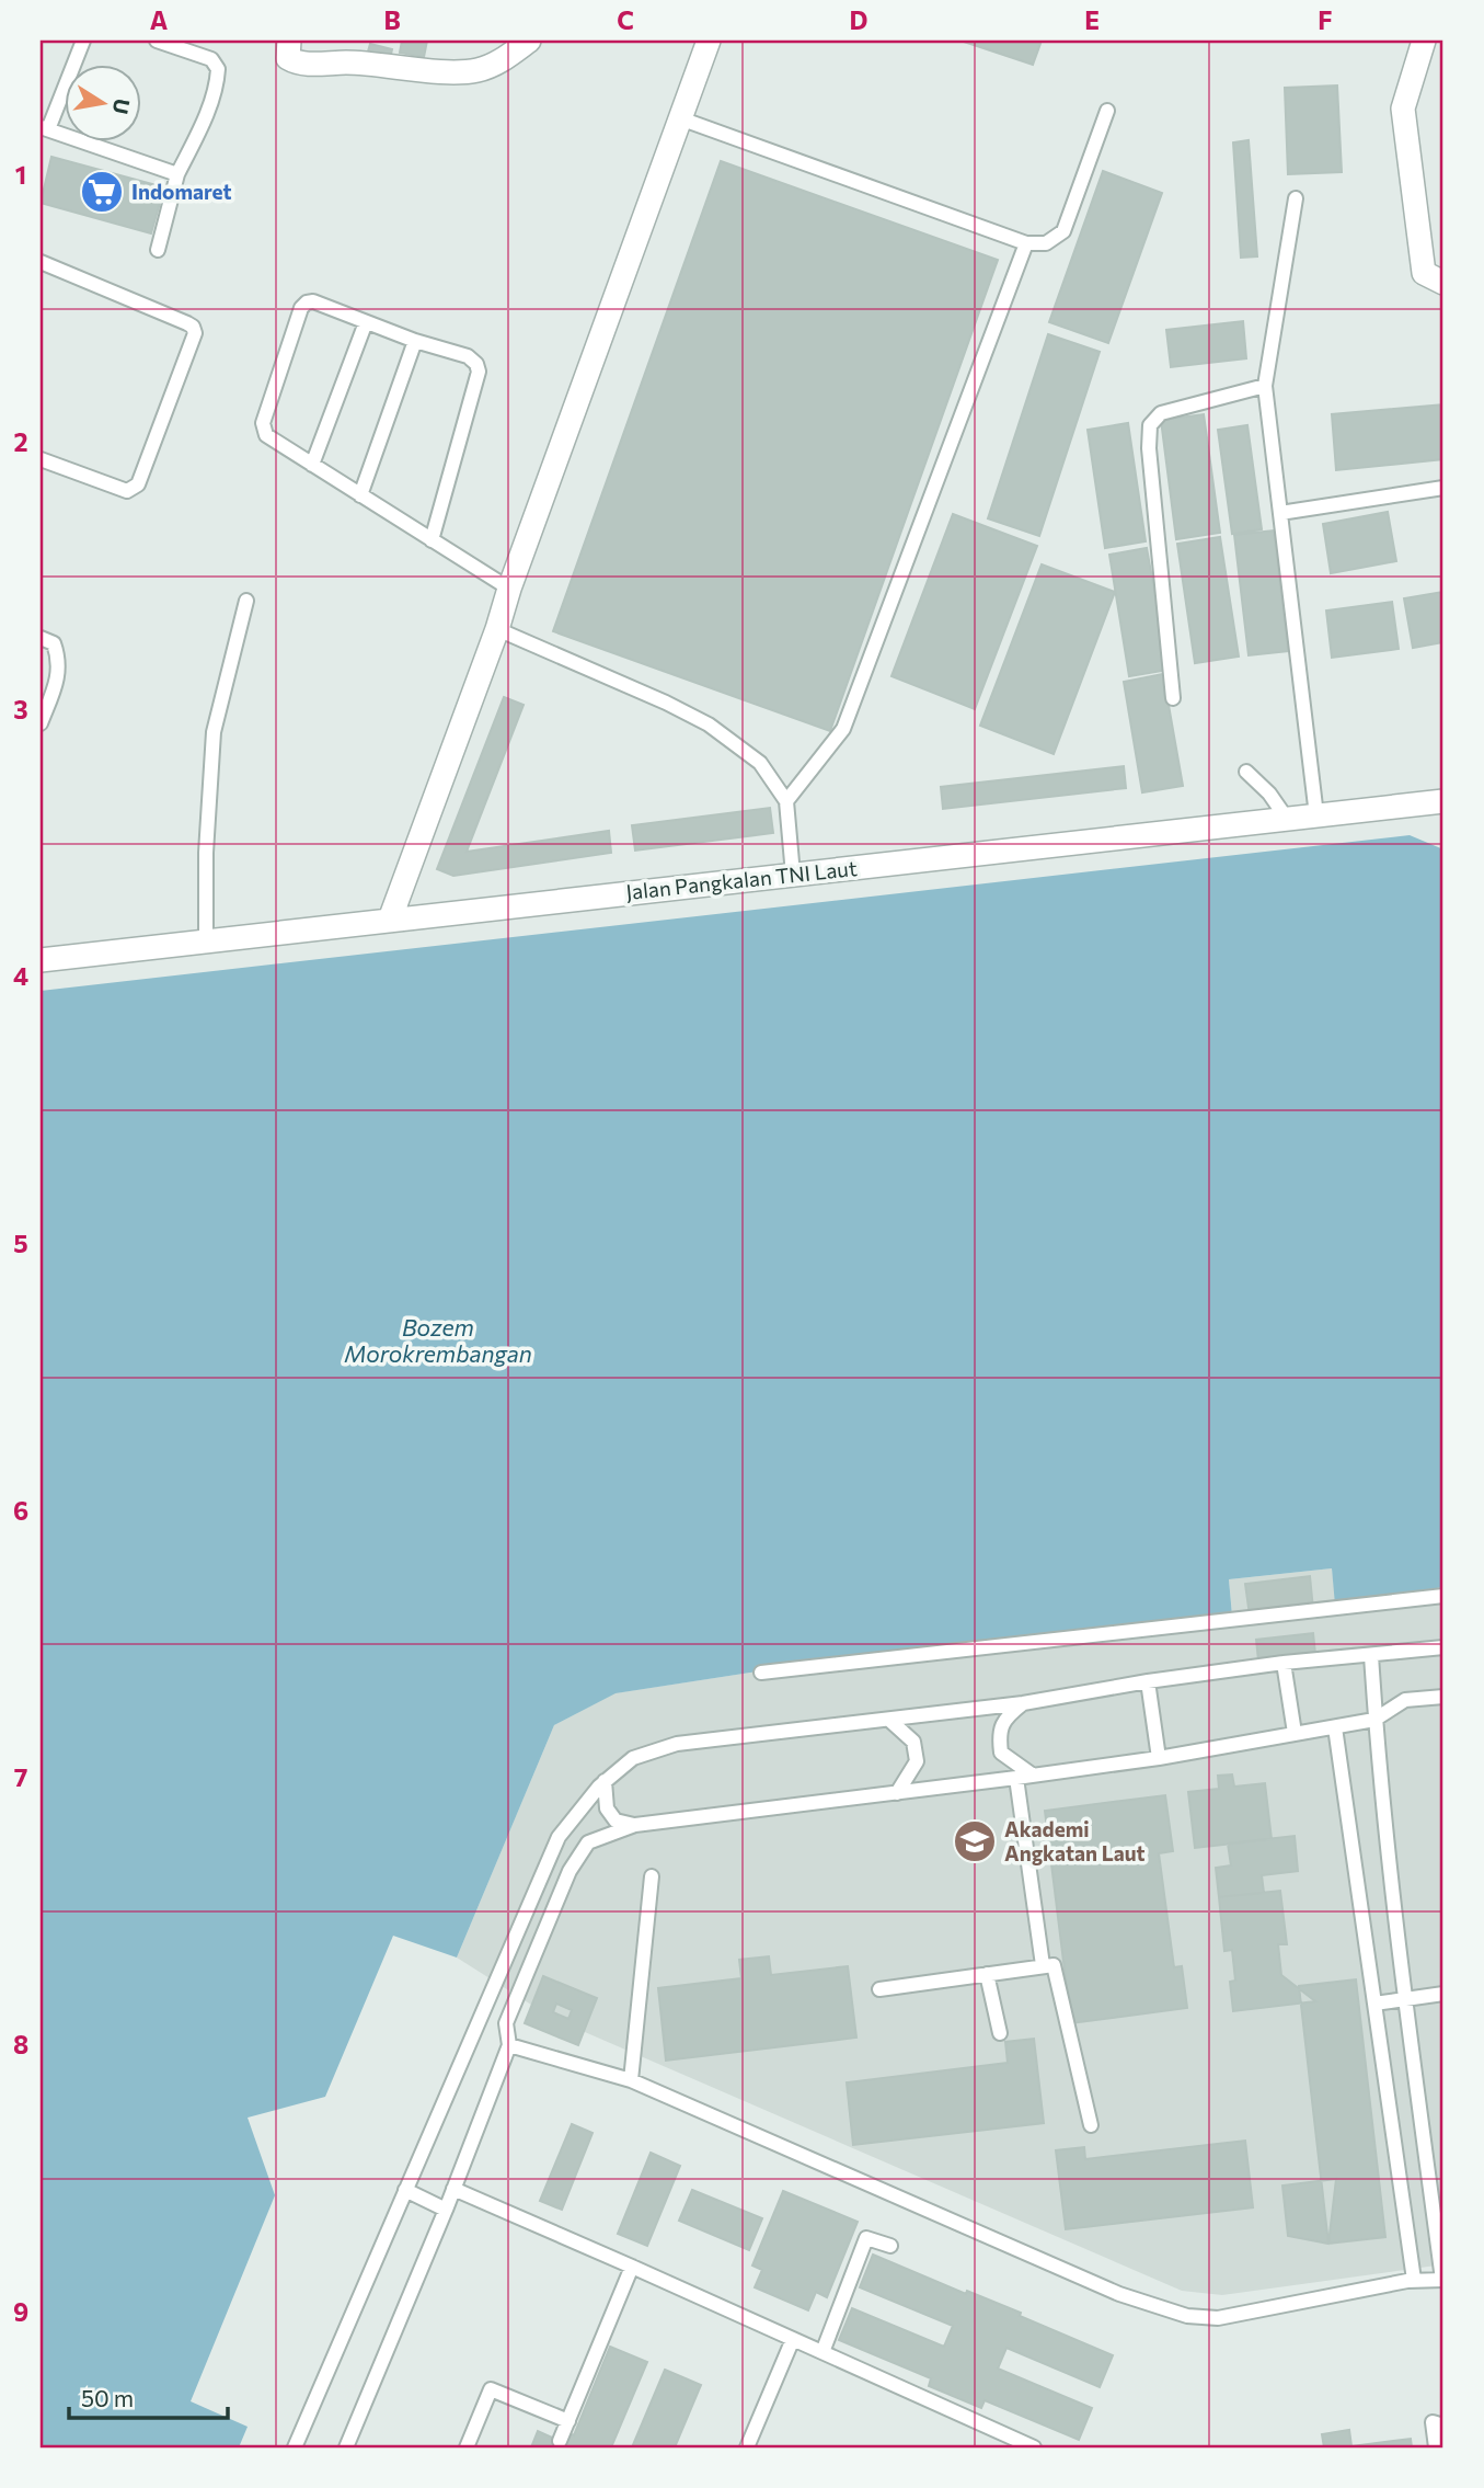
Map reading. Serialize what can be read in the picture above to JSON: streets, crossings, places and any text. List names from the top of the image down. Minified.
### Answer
{"streets":{"street":["Jalan Pangkalan TNI Laut"]},"water":["Bozem Morokrembangan"],"places":{"supermarket":["Indomaret"],"school or university":["Akademi Angkatan Laut"]},"scale_bar":"50 m","north":"right","grid":{"columns":["A","B","C","D","E","F"],"rows":["1","2","3","4","5","6","7","8","9"]}}
